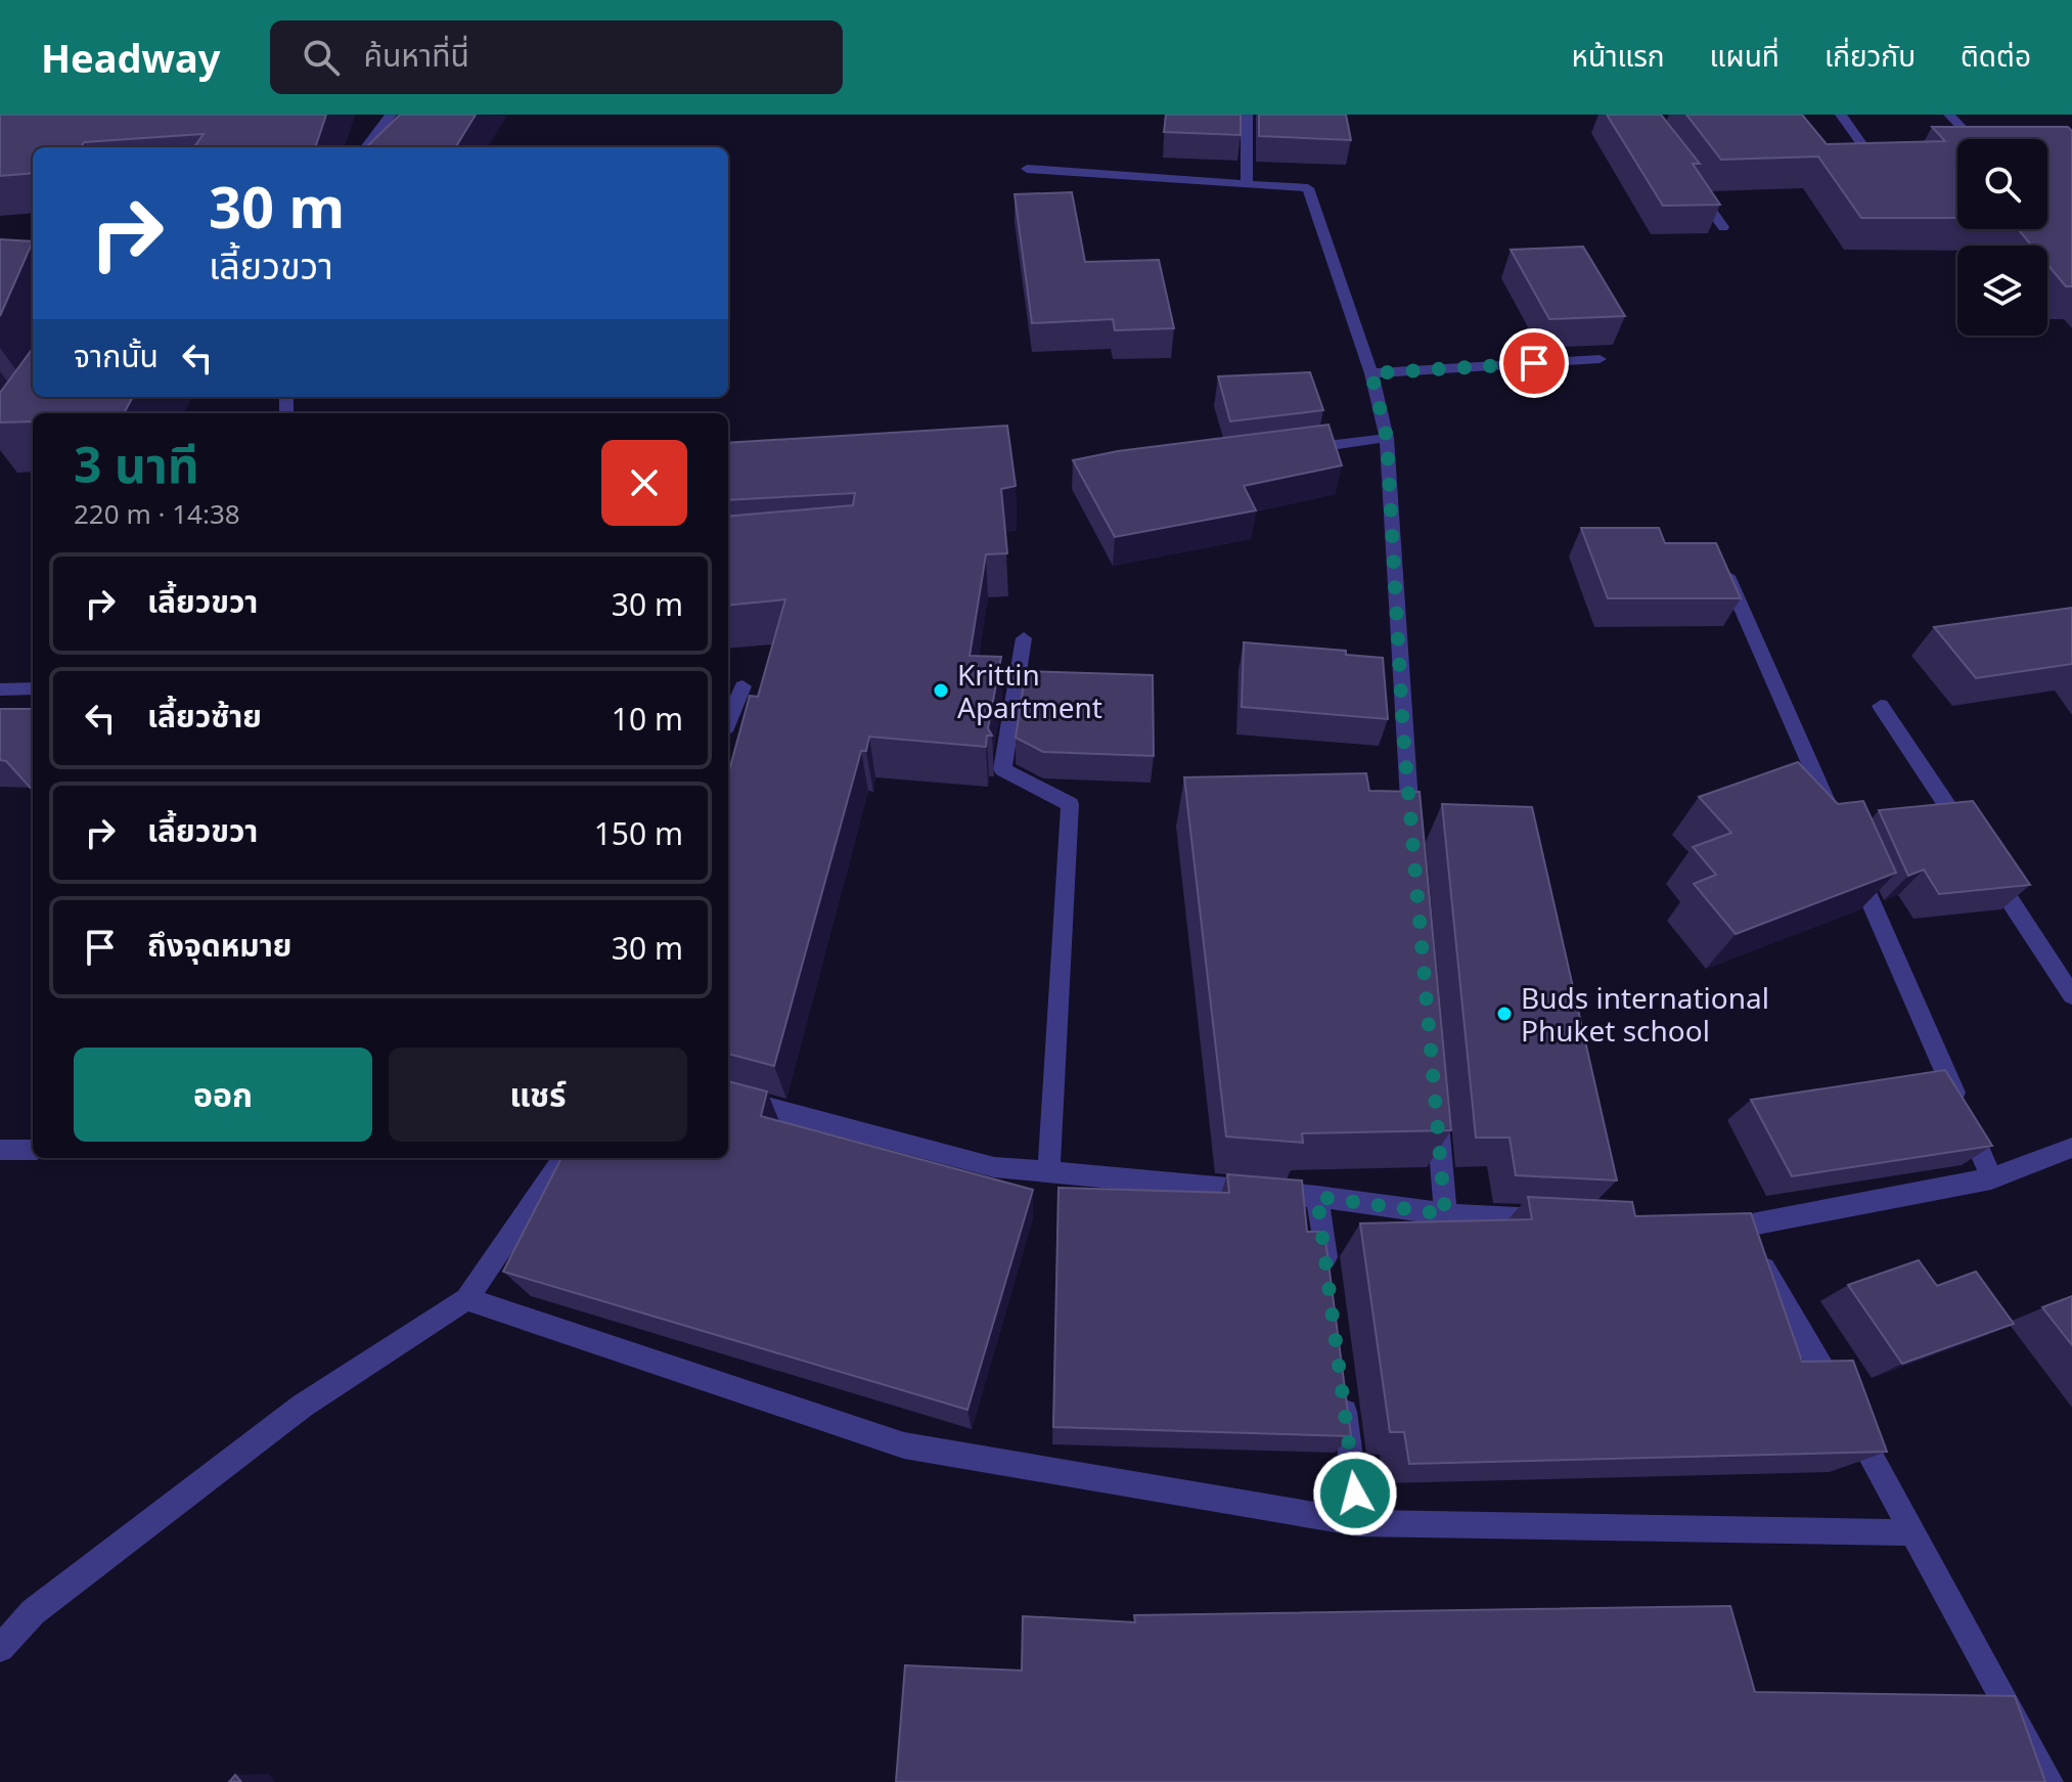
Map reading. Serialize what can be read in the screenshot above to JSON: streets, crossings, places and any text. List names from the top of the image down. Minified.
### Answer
{"places":["Krittin Apartment","Buds international Phuket school"],"page":{"header":"Headway","search":"ค้นหาที่นี่","nav":["หน้าแรก","แผนที่","เกี่ยวกับ","ติดต่อ"],"turn":["30 m","เลี้ยวขวา"],"then":"จากนั้น","heading":["3 นาที","220 m · 14:38"],"list":[{"name":"เลี้ยวขวา","value":"30 m"},{"name":"เลี้ยวซ้าย","value":"10 m"},{"name":"เลี้ยวขวา","value":"150 m"},{"name":"ถึงจุดหมาย","value":"30 m"}],"buttons":["ออก","แชร์"]}}
